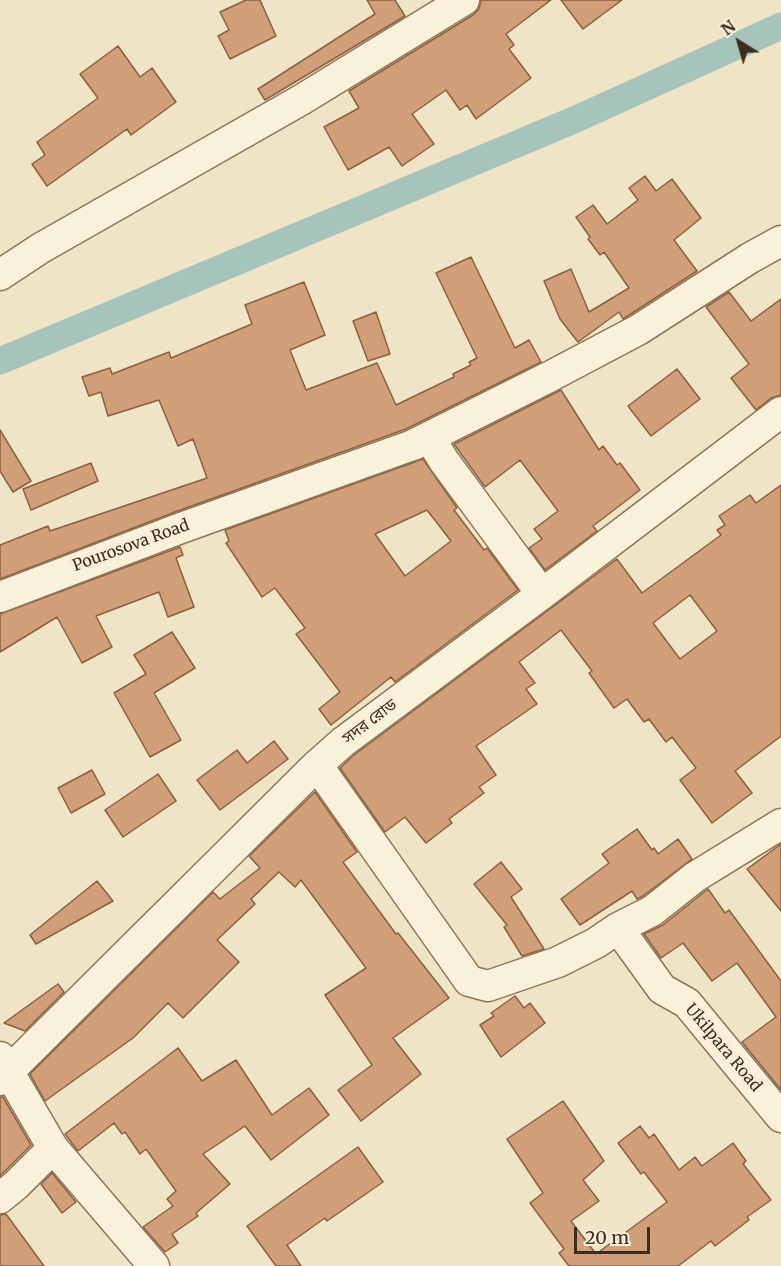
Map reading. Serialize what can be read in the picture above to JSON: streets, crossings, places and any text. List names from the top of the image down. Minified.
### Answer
{"streets":{"street":["Pourosova Road","সদর রোড","Ukilpara Road"]},"scale_bar":"20 m","north":"top left"}
